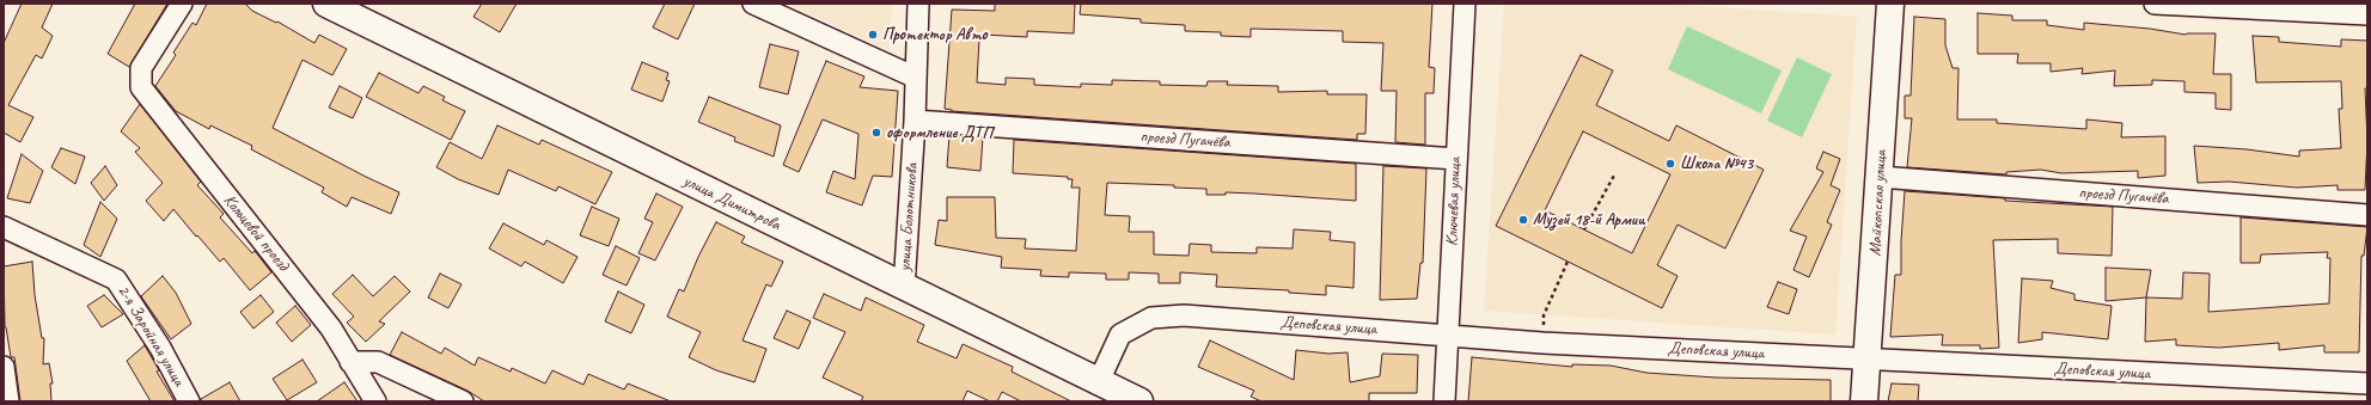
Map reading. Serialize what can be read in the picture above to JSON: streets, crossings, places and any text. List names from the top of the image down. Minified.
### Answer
{"streets":{"street":["проезд Пугачёва","Ключевая улица","улица Димитрова","Майкопская улица","улица Болотникова","Кольцевой проезд","Деповская улица","2-я Заройная улица"]},"crossings":[["проезд Пугачёва","Ключевая улица"],["проезд Пугачёва","Майкопская улица"],["проезд Пугачёва","улица Болотникова"],["Ключевая улица","Деповская улица"],["улица Димитрова","улица Болотникова"],["улица Димитрова","Деповская улица"],["Майкопская улица","Деповская улица"]],"places":["Протектор Авто","оформление ДТП","Школа №43","Музей 18-й Армии"]}
